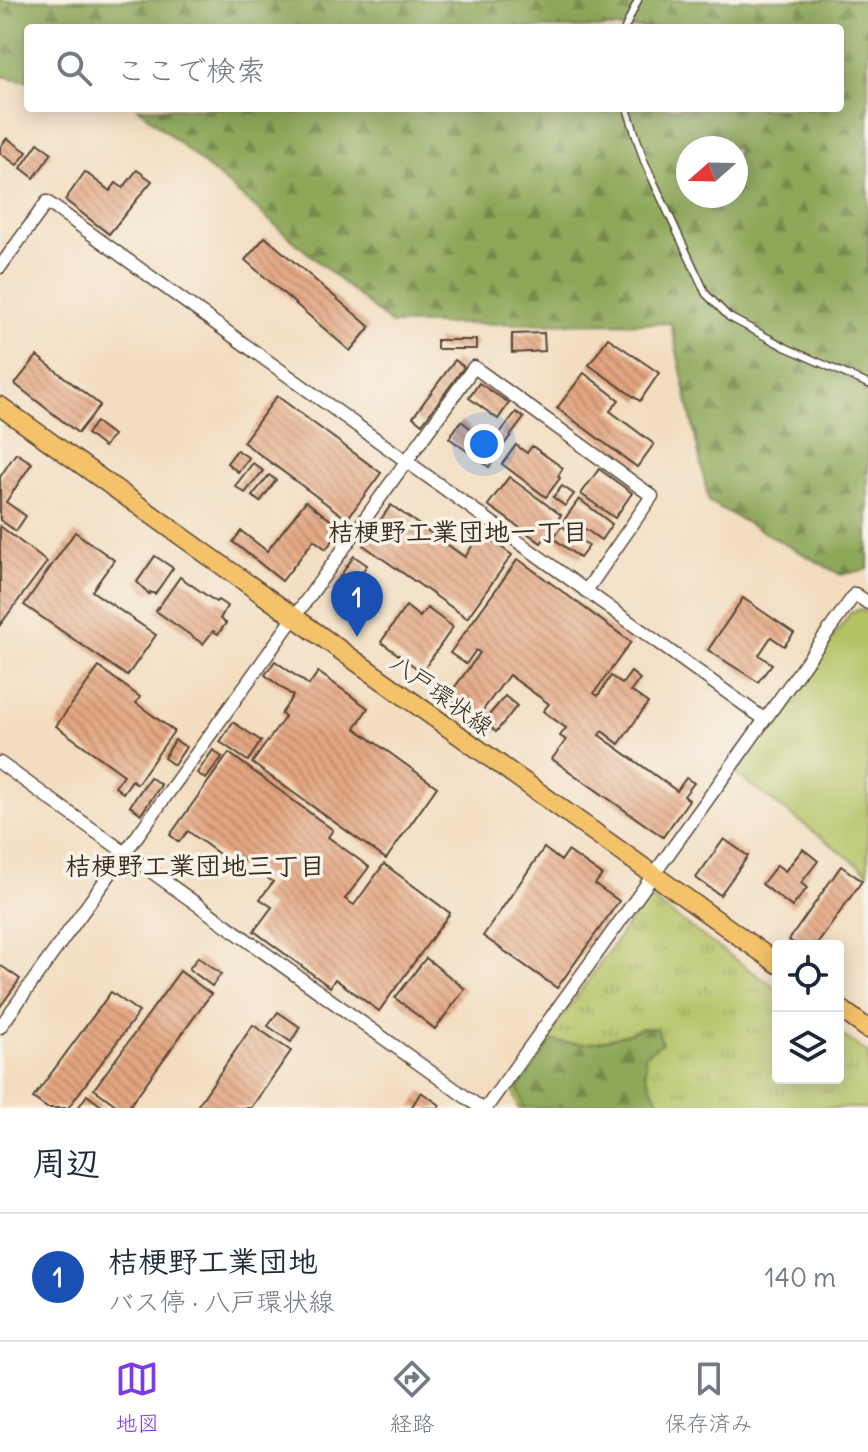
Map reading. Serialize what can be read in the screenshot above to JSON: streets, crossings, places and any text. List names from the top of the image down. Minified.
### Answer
{"streets":{"main road":["八戸環状線"]},"districts":["桔梗野工業団地一丁目","桔梗野工業団地三丁目"],"north":"left","page":{"search":"ここで検索","pins":"1","heading":"周辺","list":[{"mark":"1","name":"桔梗野工業団地","note":"バス停 · 八戸環状線","value":"140 m"}],"nav":["地図","経路","保存済み"]}}
